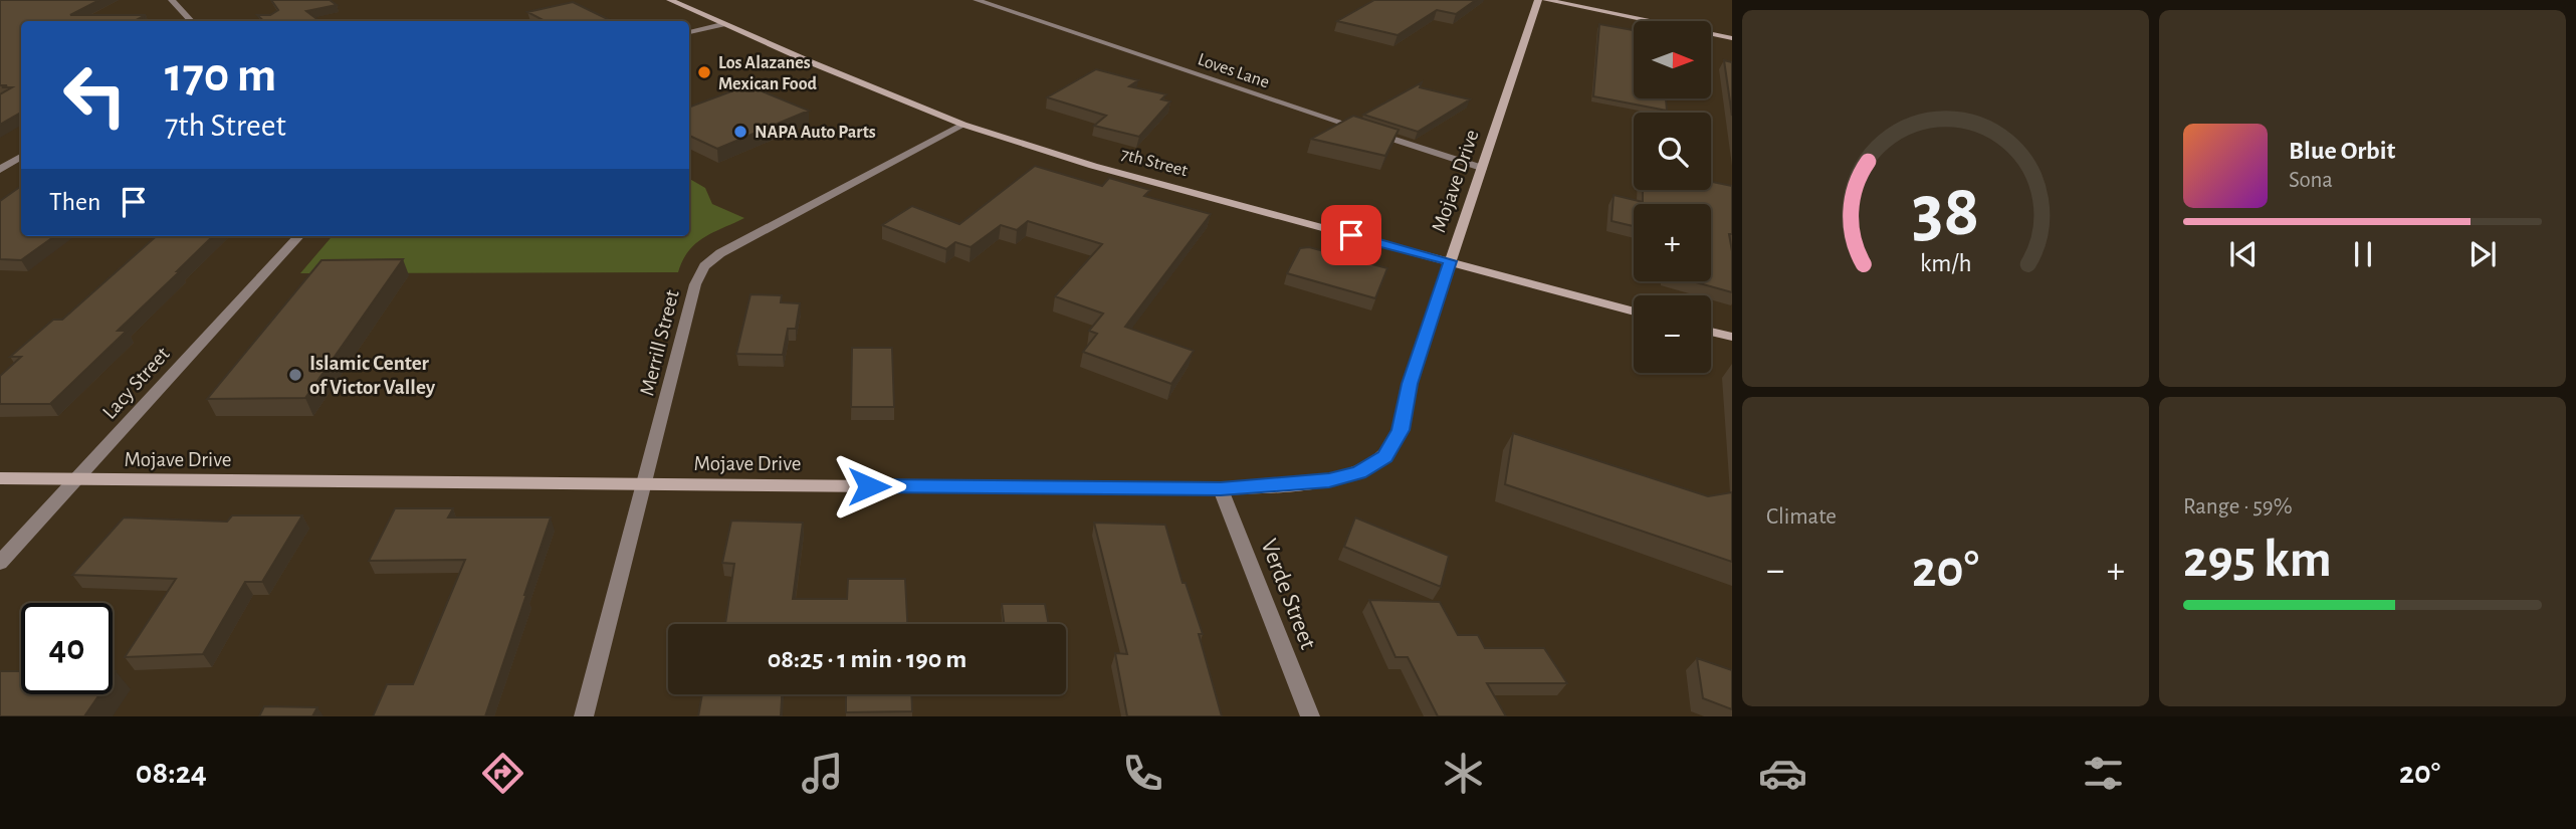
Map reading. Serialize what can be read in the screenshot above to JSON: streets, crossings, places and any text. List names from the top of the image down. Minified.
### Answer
{"streets":{"main road":["7th Street","Mojave Drive"],"street":["Loves Lane","Merrill Street","Lacy Street","Verde Street"]},"crossings":[["Loves Lane","Mojave Drive"],["7th Street","Mojave Drive"],["7th Street","Merrill Street"],["Mojave Drive","Merrill Street"],["Mojave Drive","Lacy Street"],["Mojave Drive","Verde Street"]],"places":["Los Alazanes Mexican Food","NAPA Auto Parts","Islamic Center of Victor Valley"],"north":"right","page":{"map_buttons":["+","−"],"turn":["170 m","7th Street"],"song":["Blue Orbit","Sona"],"then":"Then","tile":["Climate",["Range · 59%","295 km"]],"heat":["−","20°","+"],"limit":"40","trip":"08:25 · 1 min · 190 m","tabs":["08:24","20°"],"gauge":["38","km/h"]}}
